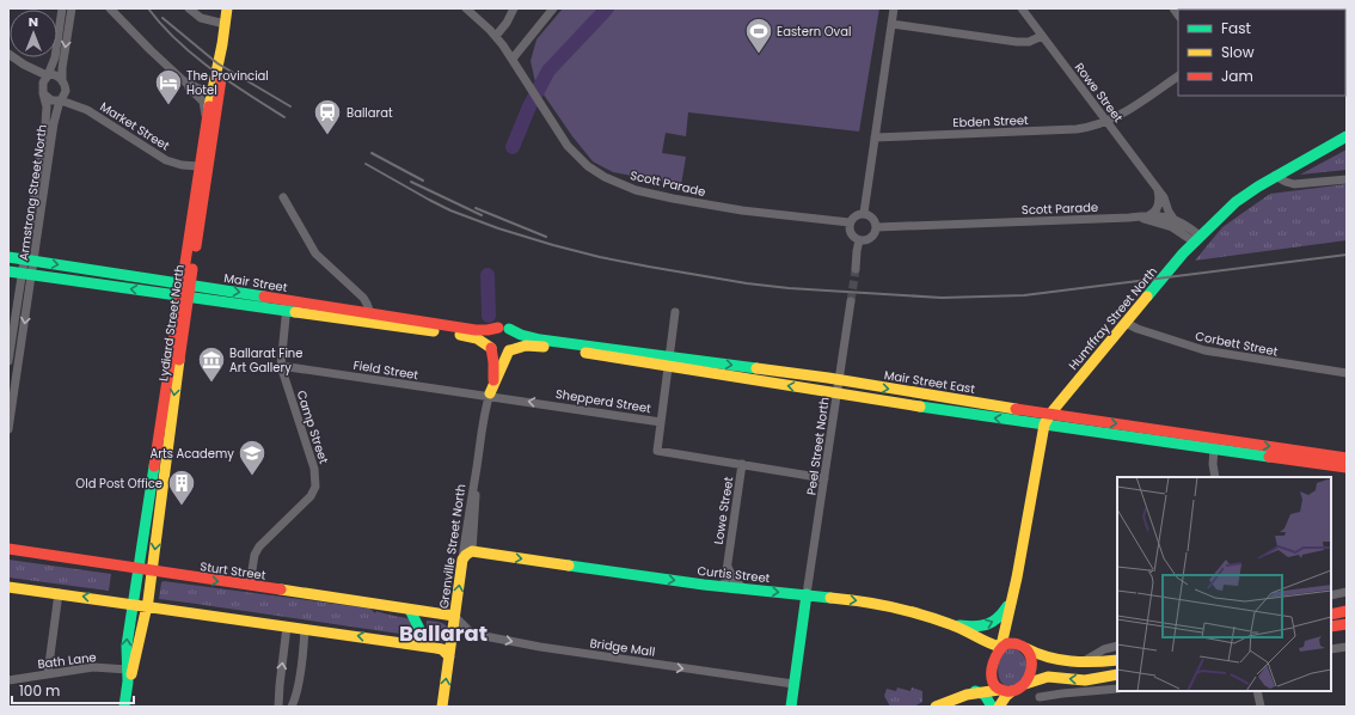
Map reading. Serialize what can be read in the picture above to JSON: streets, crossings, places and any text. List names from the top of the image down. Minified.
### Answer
{"streets":{"street":["Rowe Street","Ebden Street","Market Street","Scott Parade","Armstrong Street North","Mair Street","Humffray Street North","Lydiard Street North","Corbett Street","Field Street","Mair Street East","Shepperd Street","Camp Street","Peel Street North","Lowe Street","Grenville Street North","Sturt Street","Curtis Street","Bridge Mall","Bath Lane"]},"crossings":[["Rowe Street","Ebden Street"],["Rowe Street","Scott Parade"],["Market Street","Armstrong Street North"],["Market Street","Lydiard Street North"],["Scott Parade","Humffray Street North"],["Armstrong Street North","Mair Street"],["Mair Street","Lydiard Street North"],["Mair Street","Mair Street East"],["Mair Street","Camp Street"],["Mair Street","Grenville Street North"],["Humffray Street North","Corbett Street"],["Humffray Street North","Mair Street East"],["Humffray Street North","Curtis Street"],["Lydiard Street North","Sturt Street"],["Lydiard Street North","Bath Lane"],["Field Street","Shepperd Street"],["Field Street","Camp Street"],["Field Street","Grenville Street North"],["Mair Street East","Peel Street North"],["Mair Street East","Grenville Street North"],["Shepperd Street","Peel Street North"],["Shepperd Street","Lowe Street"],["Shepperd Street","Grenville Street North"],["Camp Street","Sturt Street"],["Peel Street North","Curtis Street"],["Lowe Street","Curtis Street"],["Grenville Street North","Sturt Street"],["Grenville Street North","Curtis Street"],["Grenville Street North","Bridge Mall"],["Sturt Street","Bridge Mall"]],"one_way":["Shepperd Street","Curtis Street","Bridge Mall"],"districts":["Ballarat"],"places":{"sports":["Eastern Oval"],"hotel":["The Provincial Hotel"],"station":["Ballarat"],"museum":["Ballarat Fine Art Gallery"],"school or university":["Arts Academy"],"building":["Old Post Office"]},"legend":["Fast","Slow","Jam"],"scale_bar":"100 m","north":"top"}
